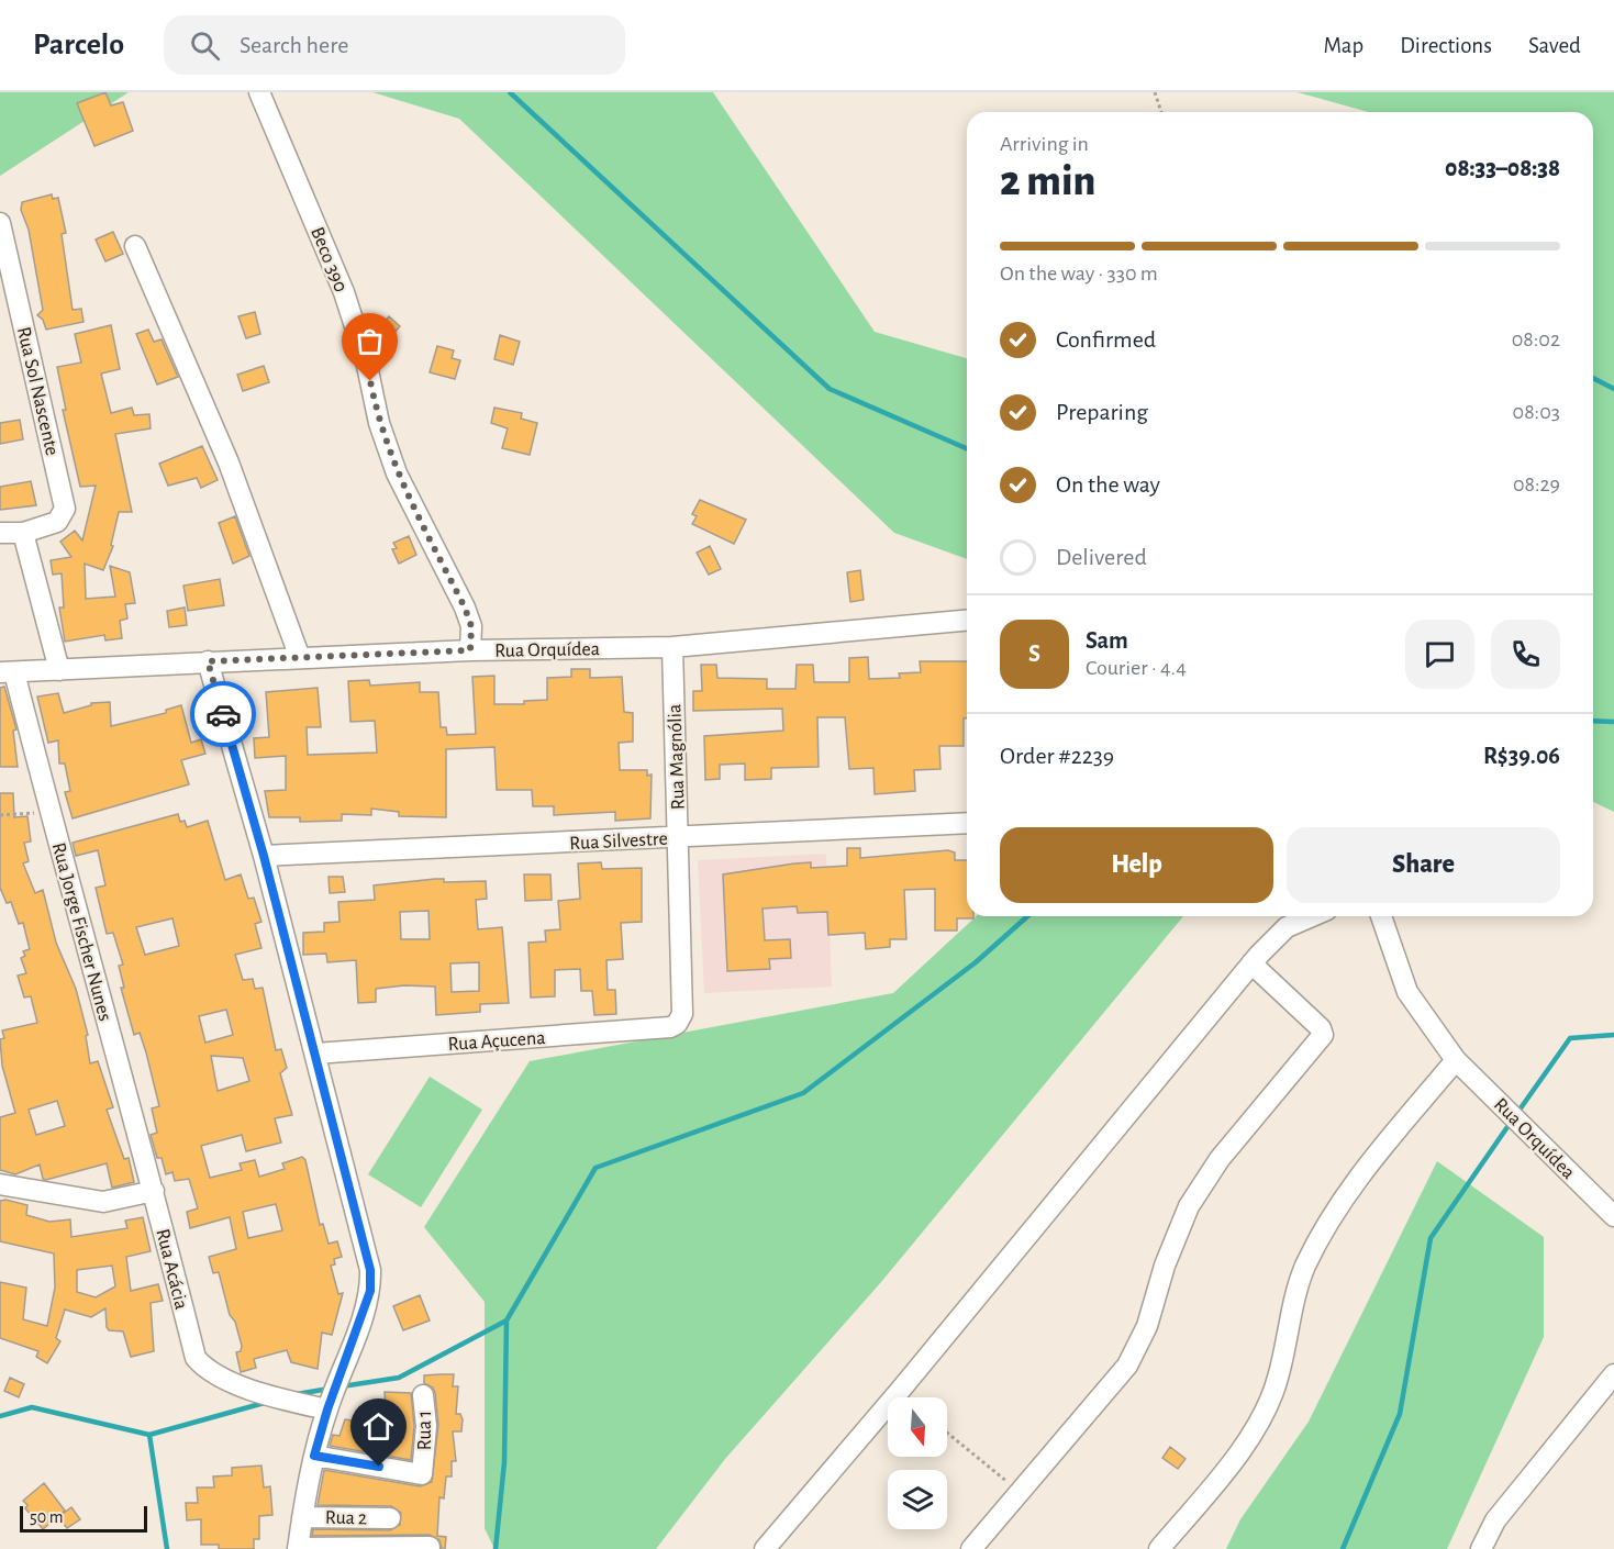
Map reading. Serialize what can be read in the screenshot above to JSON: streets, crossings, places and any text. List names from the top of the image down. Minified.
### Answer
{"streets":{"street":["Beco 390","Rua Sol Nascente","Rua Orquídea","Rua Magnólia","Rua Silvestre","Rua Jorge Fischer Nunes","Rua Açucena","Rua Acácia","Rua 1","Rua 2"]},"crossings":[["Beco 390","Rua Orquídea"],["Rua Orquídea","Rua Magnólia"],["Rua Orquídea","Rua Jorge Fischer Nunes"],["Rua Magnólia","Rua Silvestre"],["Rua Magnólia","Rua Açucena"],["Rua Jorge Fischer Nunes","Rua Acácia"]],"scale_bar":"50 m","north":"bottom","page":{"header":"Parcelo","search":"Search here","nav":["Map","Directions","Saved"],"heading":["2 min","Arriving in","08:33–08:38"],"panel":["Sam","Courier · 4.4","Order #2239","R$39.06"],"bar":"On the way · 330 m","list":[["Confirmed","08:02"],["Preparing","08:03"],["On the way","08:29"],"Delivered"],"round":"S","buttons":["Help","Share"],"scale":"50 m"}}
